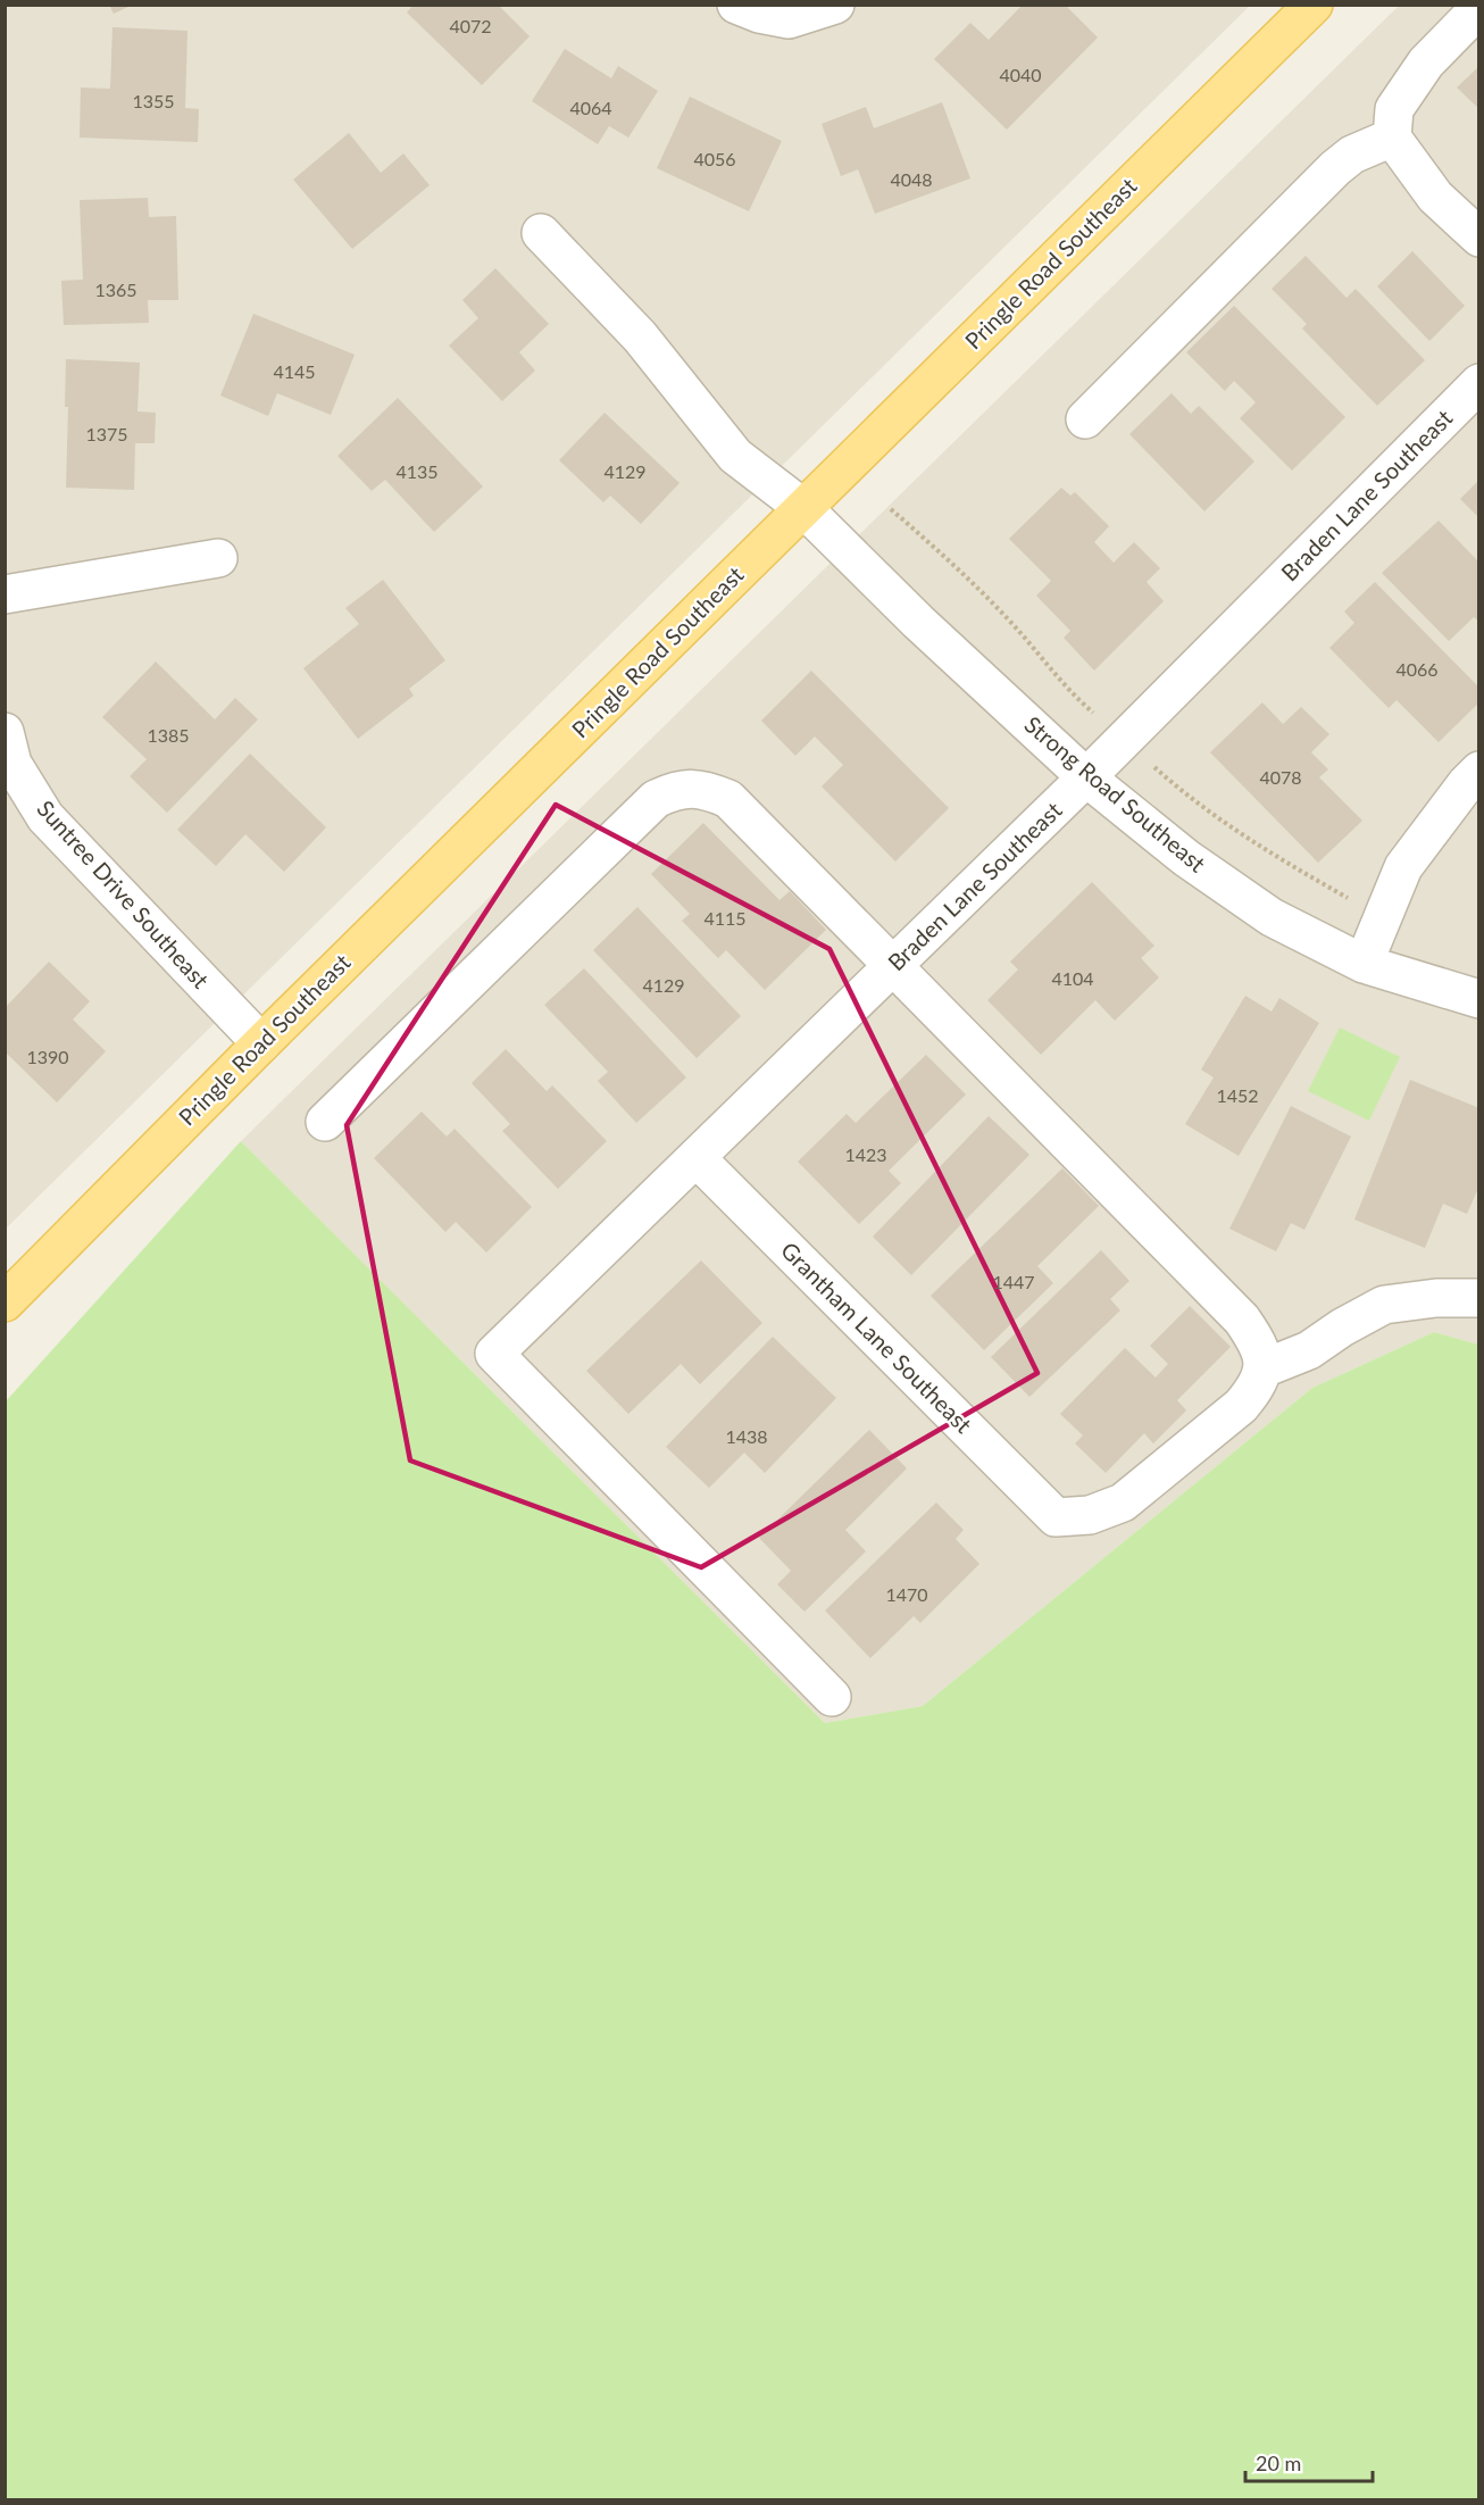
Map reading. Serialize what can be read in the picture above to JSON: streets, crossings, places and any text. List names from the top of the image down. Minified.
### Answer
{"streets":{"main road":["Pringle Road Southeast"],"street":["Braden Lane Southeast","Strong Road Southeast","Suntree Drive Southeast","Grantham Lane Southeast"]},"crossings":[["Pringle Road Southeast","Strong Road Southeast"],["Pringle Road Southeast","Suntree Drive Southeast"],["Braden Lane Southeast","Strong Road Southeast"],["Braden Lane Southeast","Grantham Lane Southeast"]],"house_numbers":["4072","4040","1355","4064","4056","4048","1365","4145","1375","4135","4129","4066","1385","4078","4115","4104","4129","1390","1452","1423","1447","1438","1470"],"scale_bar":"20 m"}
